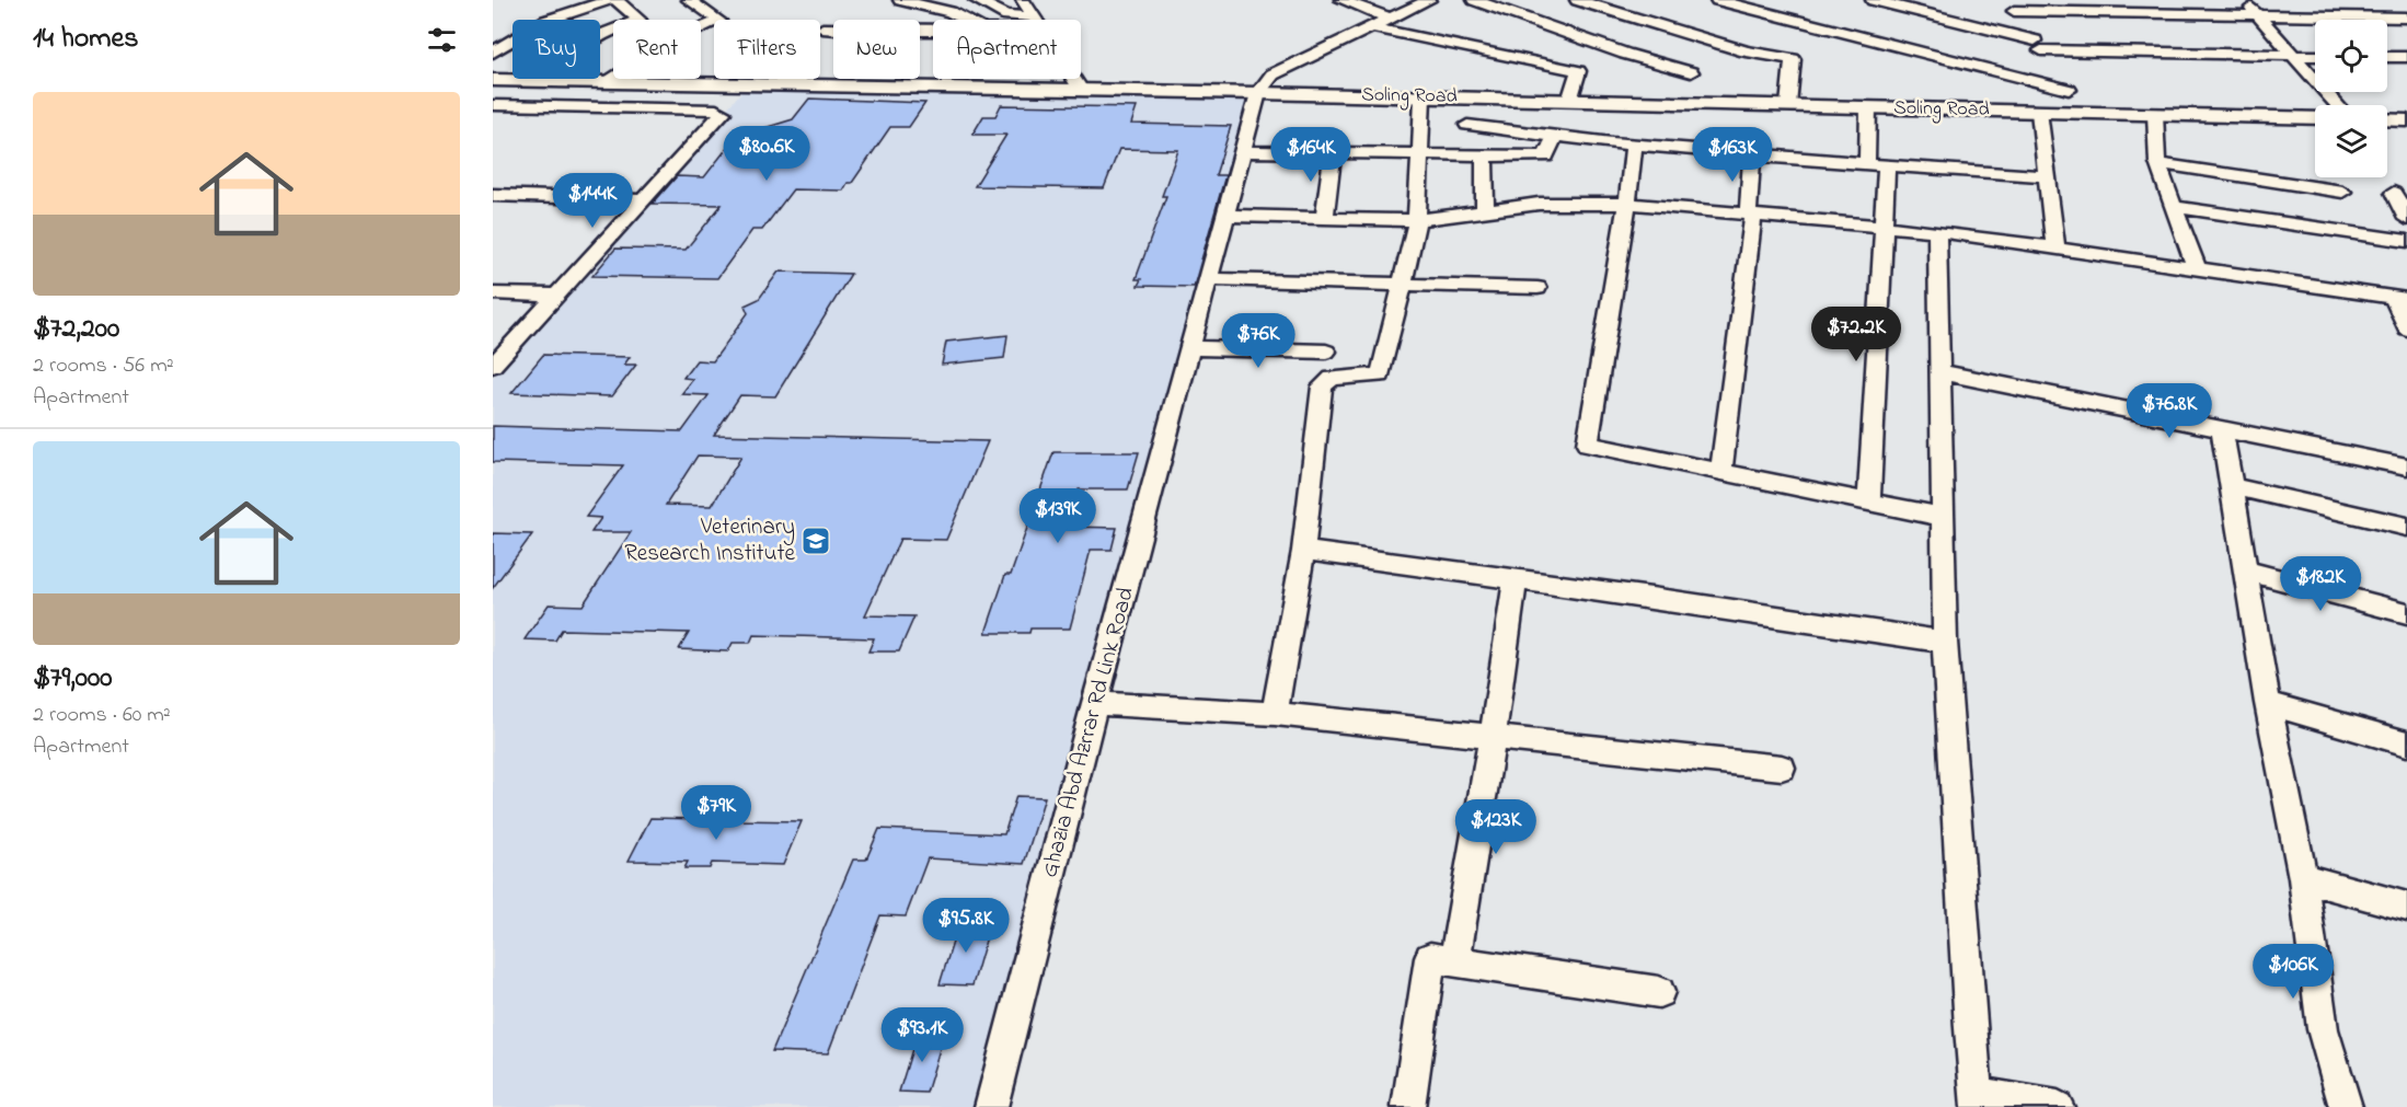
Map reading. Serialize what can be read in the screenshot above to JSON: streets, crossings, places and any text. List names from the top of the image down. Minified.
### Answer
{"streets":{"street":["Soling Road","Ghazia Abd Azrrar Rd Link Road"]},"crossings":[["Soling Road","Ghazia Abd Azrrar Rd Link Road"]],"places":{"school or university":["Veterinary Research Institute"]},"page":{"heading":"14 homes","chip":["Buy","Rent","Filters","New","Apartment"],"list":[{"name":"$72,200","note":"2 rooms · 56 m² · Apartment"},{"name":"$79,000","note":"2 rooms · 60 m² · Apartment"}],"price":["$80.6K","$164K","$163K","$144K","$72.2K","$76K","$76.8K","$139K","$182K","$79K","$123K","$95.8K","$106K","$93.1K"]}}
